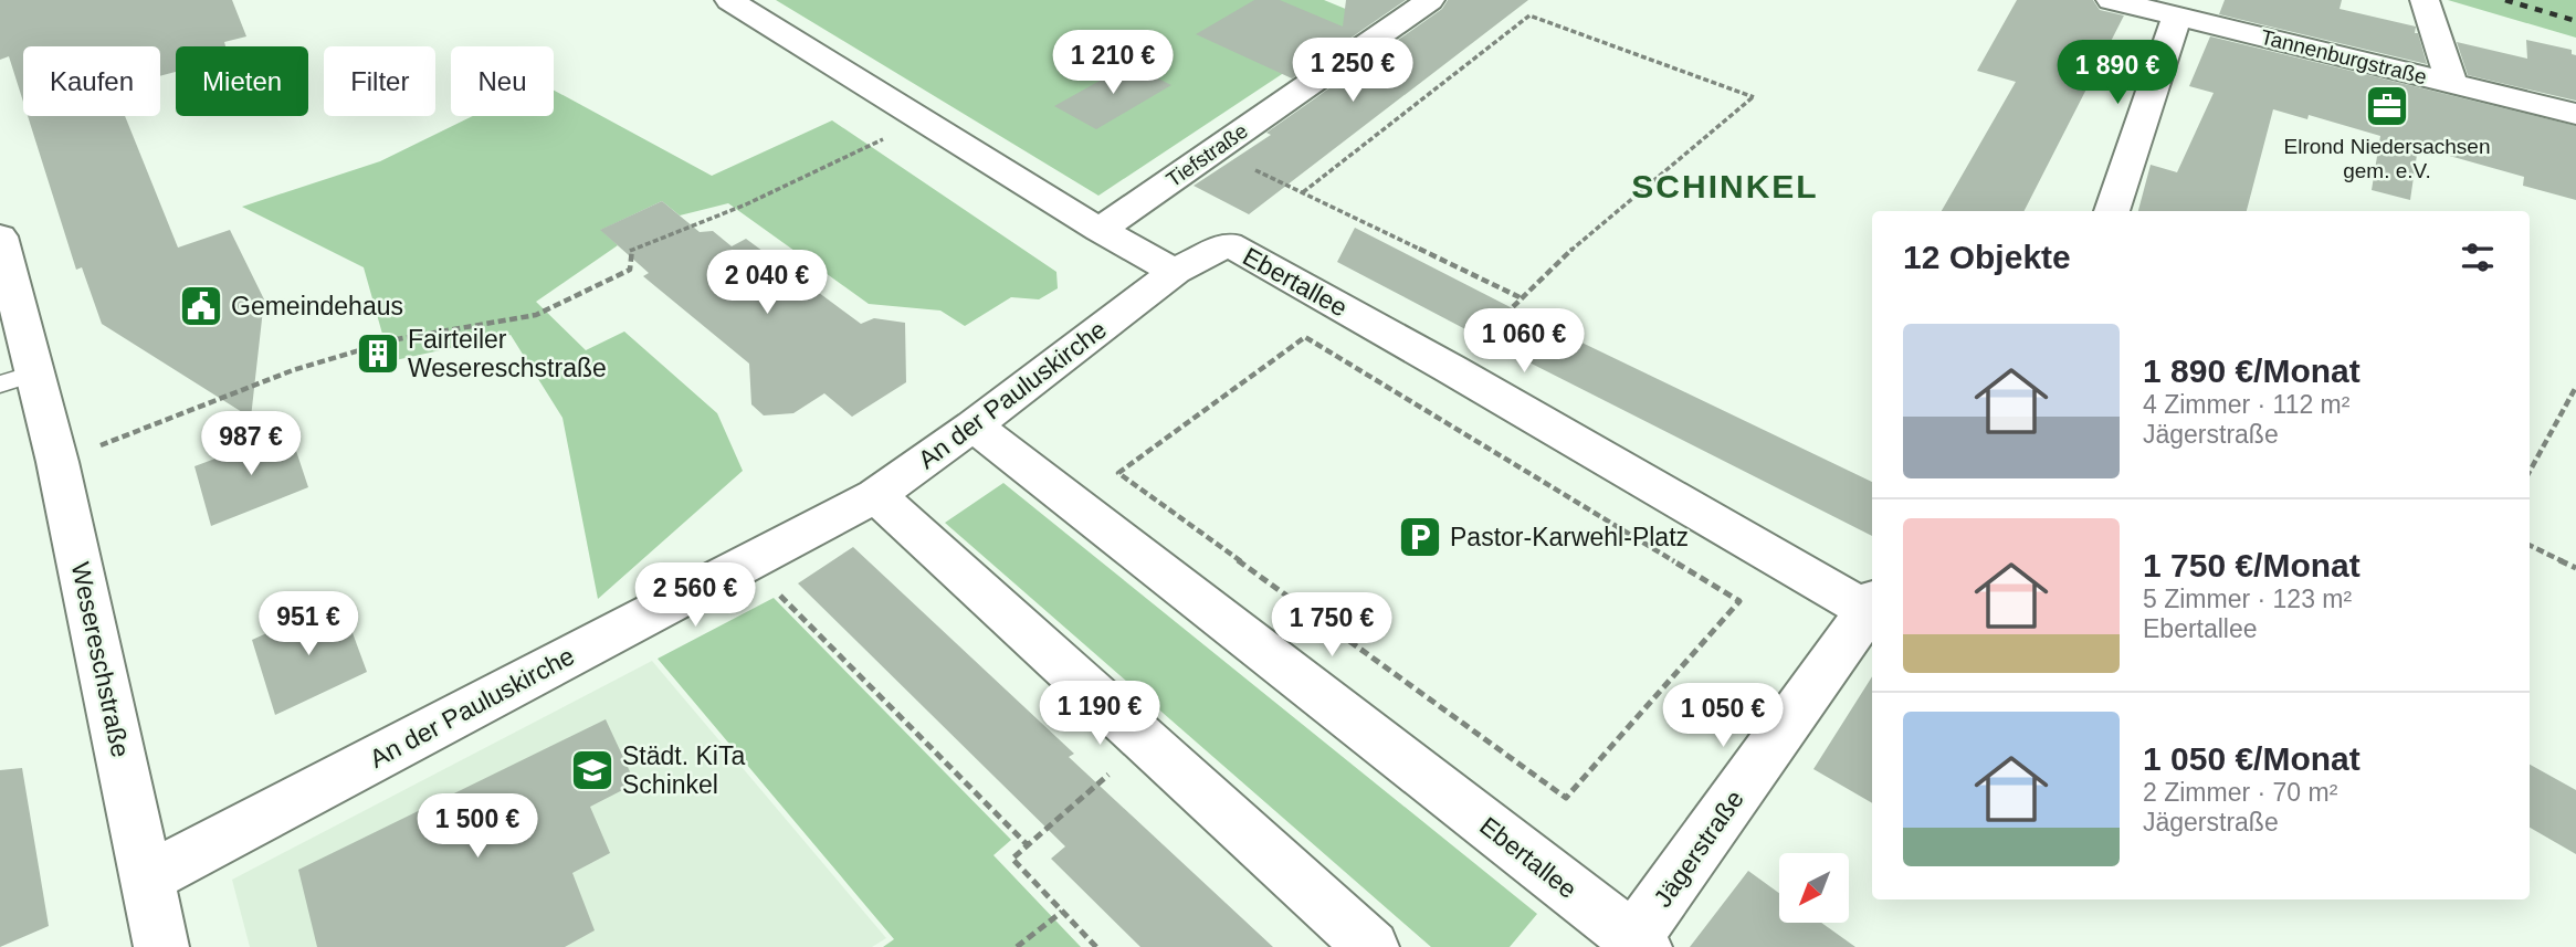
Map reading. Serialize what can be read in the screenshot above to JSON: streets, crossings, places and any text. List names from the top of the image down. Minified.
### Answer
{"streets":{"street":["Tannenburgstraße","Tiefstraße","Ebertallee","An der Pauluskirche","Wesereschstraße","Jägerstraße"]},"crossings":[["Ebertallee","An der Pauluskirche"],["Ebertallee","Jägerstraße"],["An der Pauluskirche","Wesereschstraße"]],"districts":["SCHINKEL"],"places":{"office":["Elrond Niedersachsen gem. e.V."],"public building":["Gemeindehaus"],"building":["Fairteiler Wesereschstraße"],"parking":["Pastor-Karwehl-Platz"],"school or university":["Städt. KiTa Schinkel"]},"north":"bottom left","page":{"price":["1 210 €","1 250 €","1 890 €","2 040 €","1 060 €","987 €","2 560 €","951 €","1 750 €","1 190 €","1 050 €","1 500 €"],"chip":["Kaufen","Mieten","Filter","Neu"],"heading":"12 Objekte","list":[{"name":"1 890 €/Monat","note":"4 Zimmer · 112 m² · Jägerstraße"},{"name":"1 750 €/Monat","note":"5 Zimmer · 123 m² · Ebertallee"},{"name":"1 050 €/Monat","note":"2 Zimmer · 70 m² · Jägerstraße"}]}}
